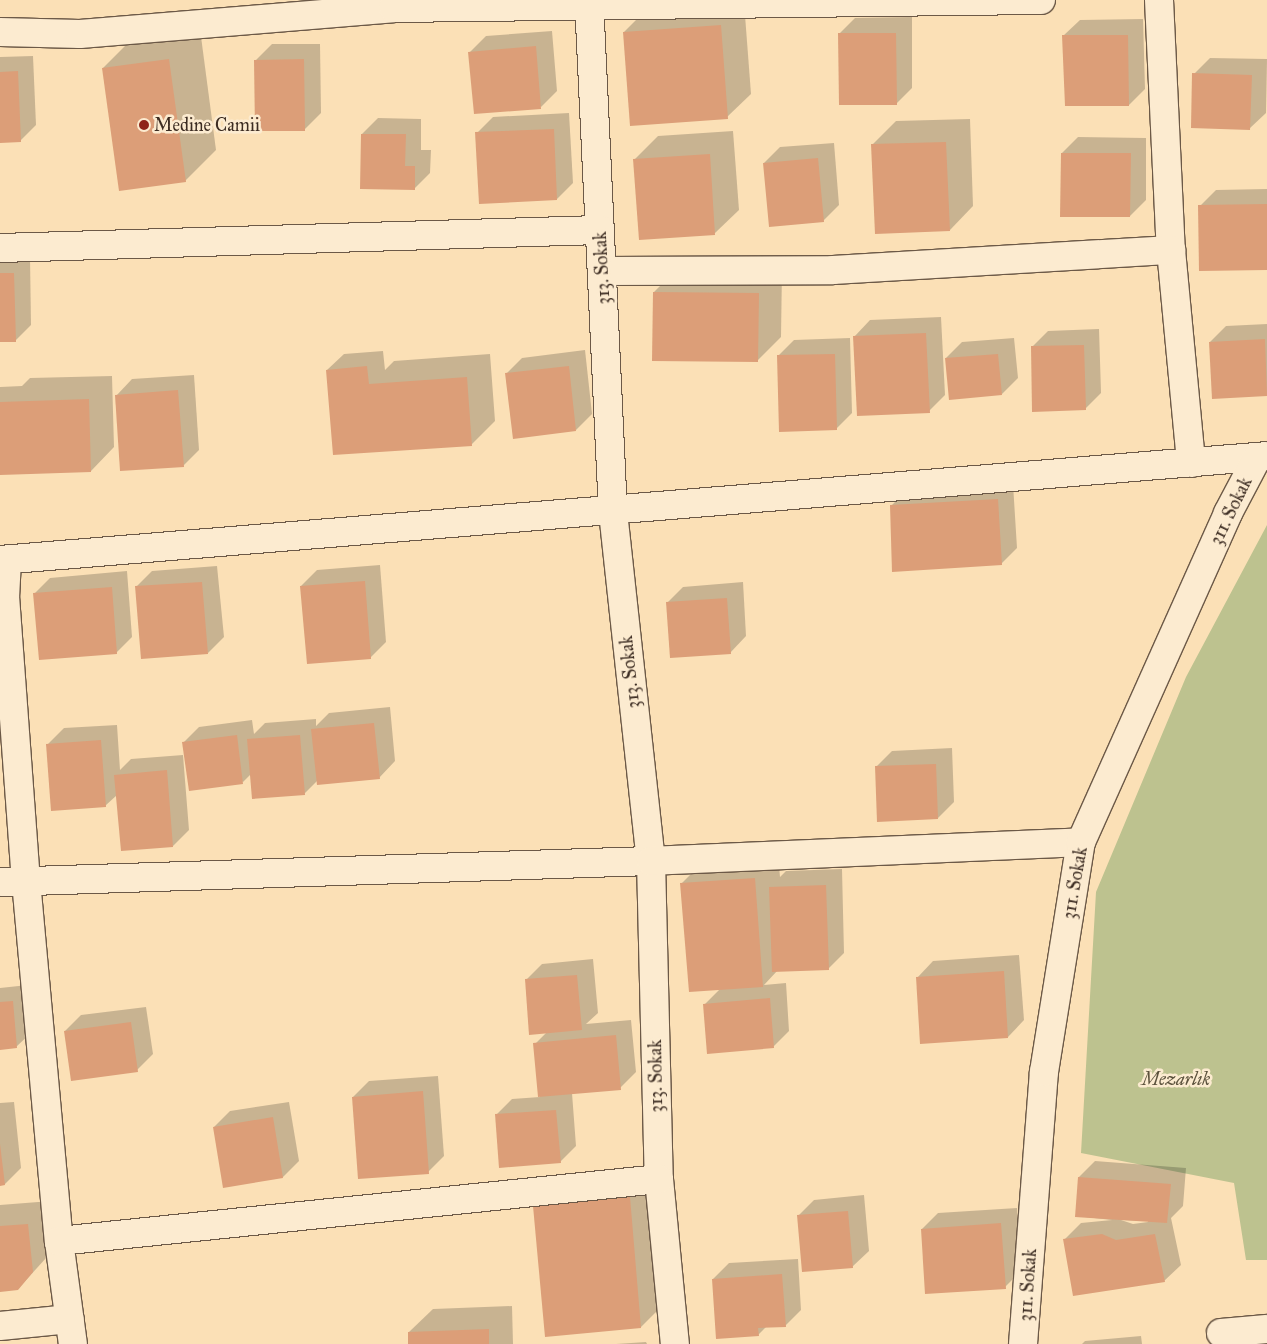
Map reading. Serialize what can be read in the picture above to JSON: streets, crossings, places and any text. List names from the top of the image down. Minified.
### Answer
{"streets":{"street":["313. Sokak","311. Sokak"]},"parks":["Mezarlık"],"places":["Medine Camii"]}
